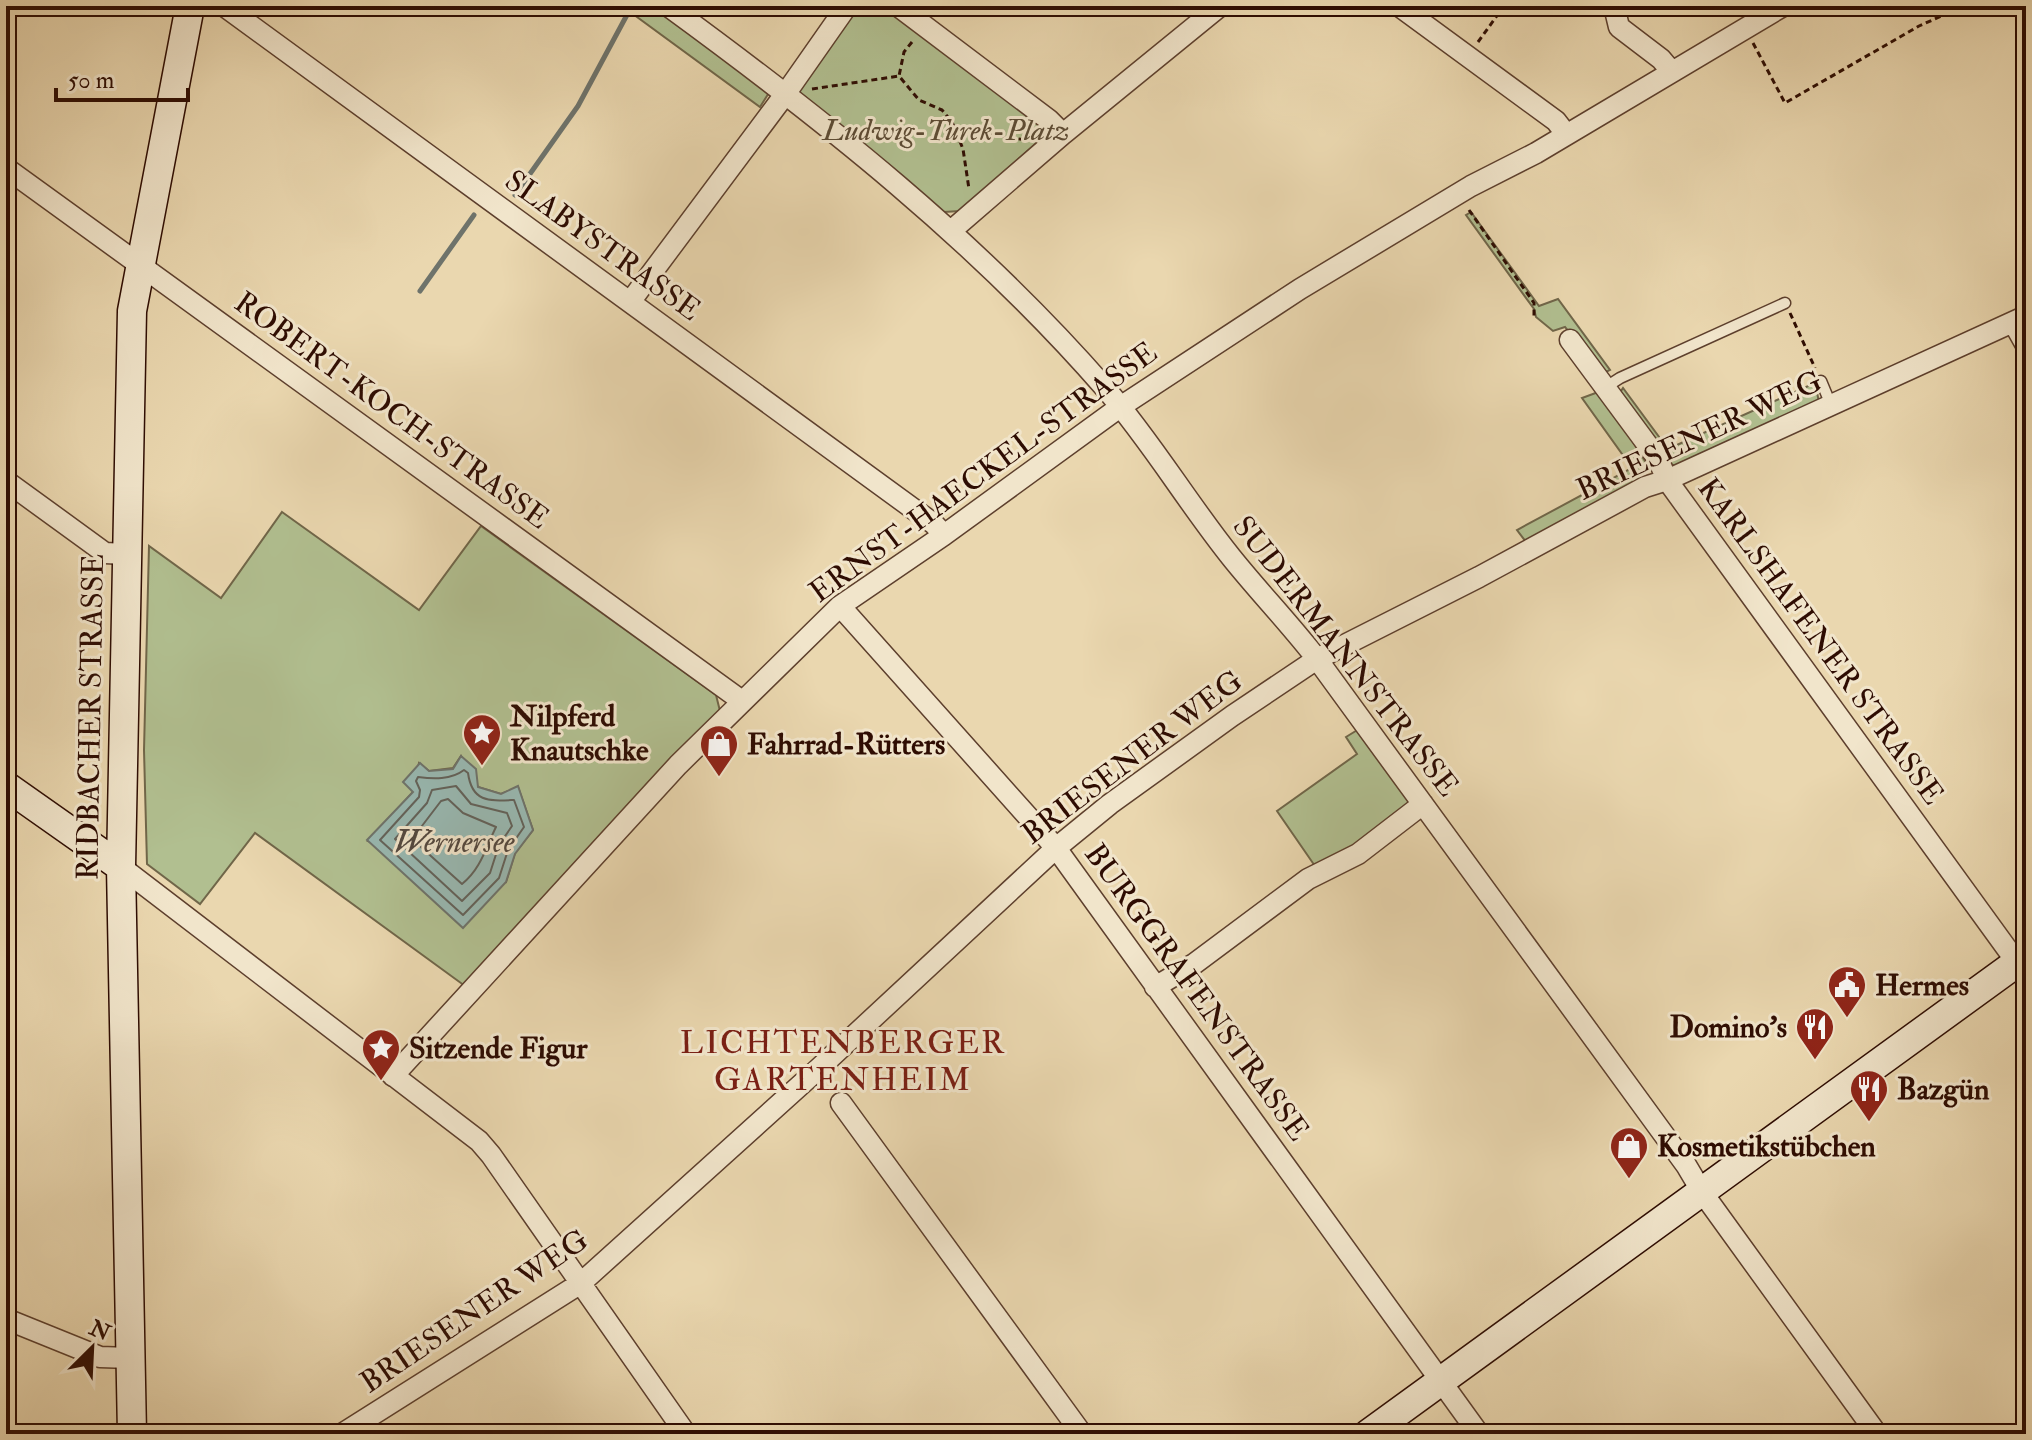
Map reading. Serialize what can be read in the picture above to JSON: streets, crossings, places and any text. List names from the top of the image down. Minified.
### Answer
{"streets":{"street":["SLABYSTRASSE","ROBERT-KOCH-STRASSE","BRIESENER WEG","ERNST-HAECKEL-STRASSE","KARLSHAFENER STRASSE","SUDERMANNSTRASSE","RIDBACHER STRASSE","BURGGRAFENSTRASSE"]},"crossings":[["SLABYSTRASSE","ERNST-HAECKEL-STRASSE"],["ROBERT-KOCH-STRASSE","ERNST-HAECKEL-STRASSE"],["ROBERT-KOCH-STRASSE","RIDBACHER STRASSE"],["BRIESENER WEG","KARLSHAFENER STRASSE"],["BRIESENER WEG","SUDERMANNSTRASSE"],["BRIESENER WEG","BURGGRAFENSTRASSE"],["ERNST-HAECKEL-STRASSE","SUDERMANNSTRASSE"],["ERNST-HAECKEL-STRASSE","BURGGRAFENSTRASSE"]],"districts":["LICHTENBERGER GARTENHEIM"],"water":["Wernersee"],"parks":["Ludwig-Turek-Platz"],"places":{"place":["Nilpferd Knautschke","Sitzende Figur"],"shop":["Fahrrad-Rütters","Kosmetikstübchen"],"public building":["Hermes"],"restaurant":["Domino’s","Bazgün"]},"scale_bar":"50 m","north":"top right"}
